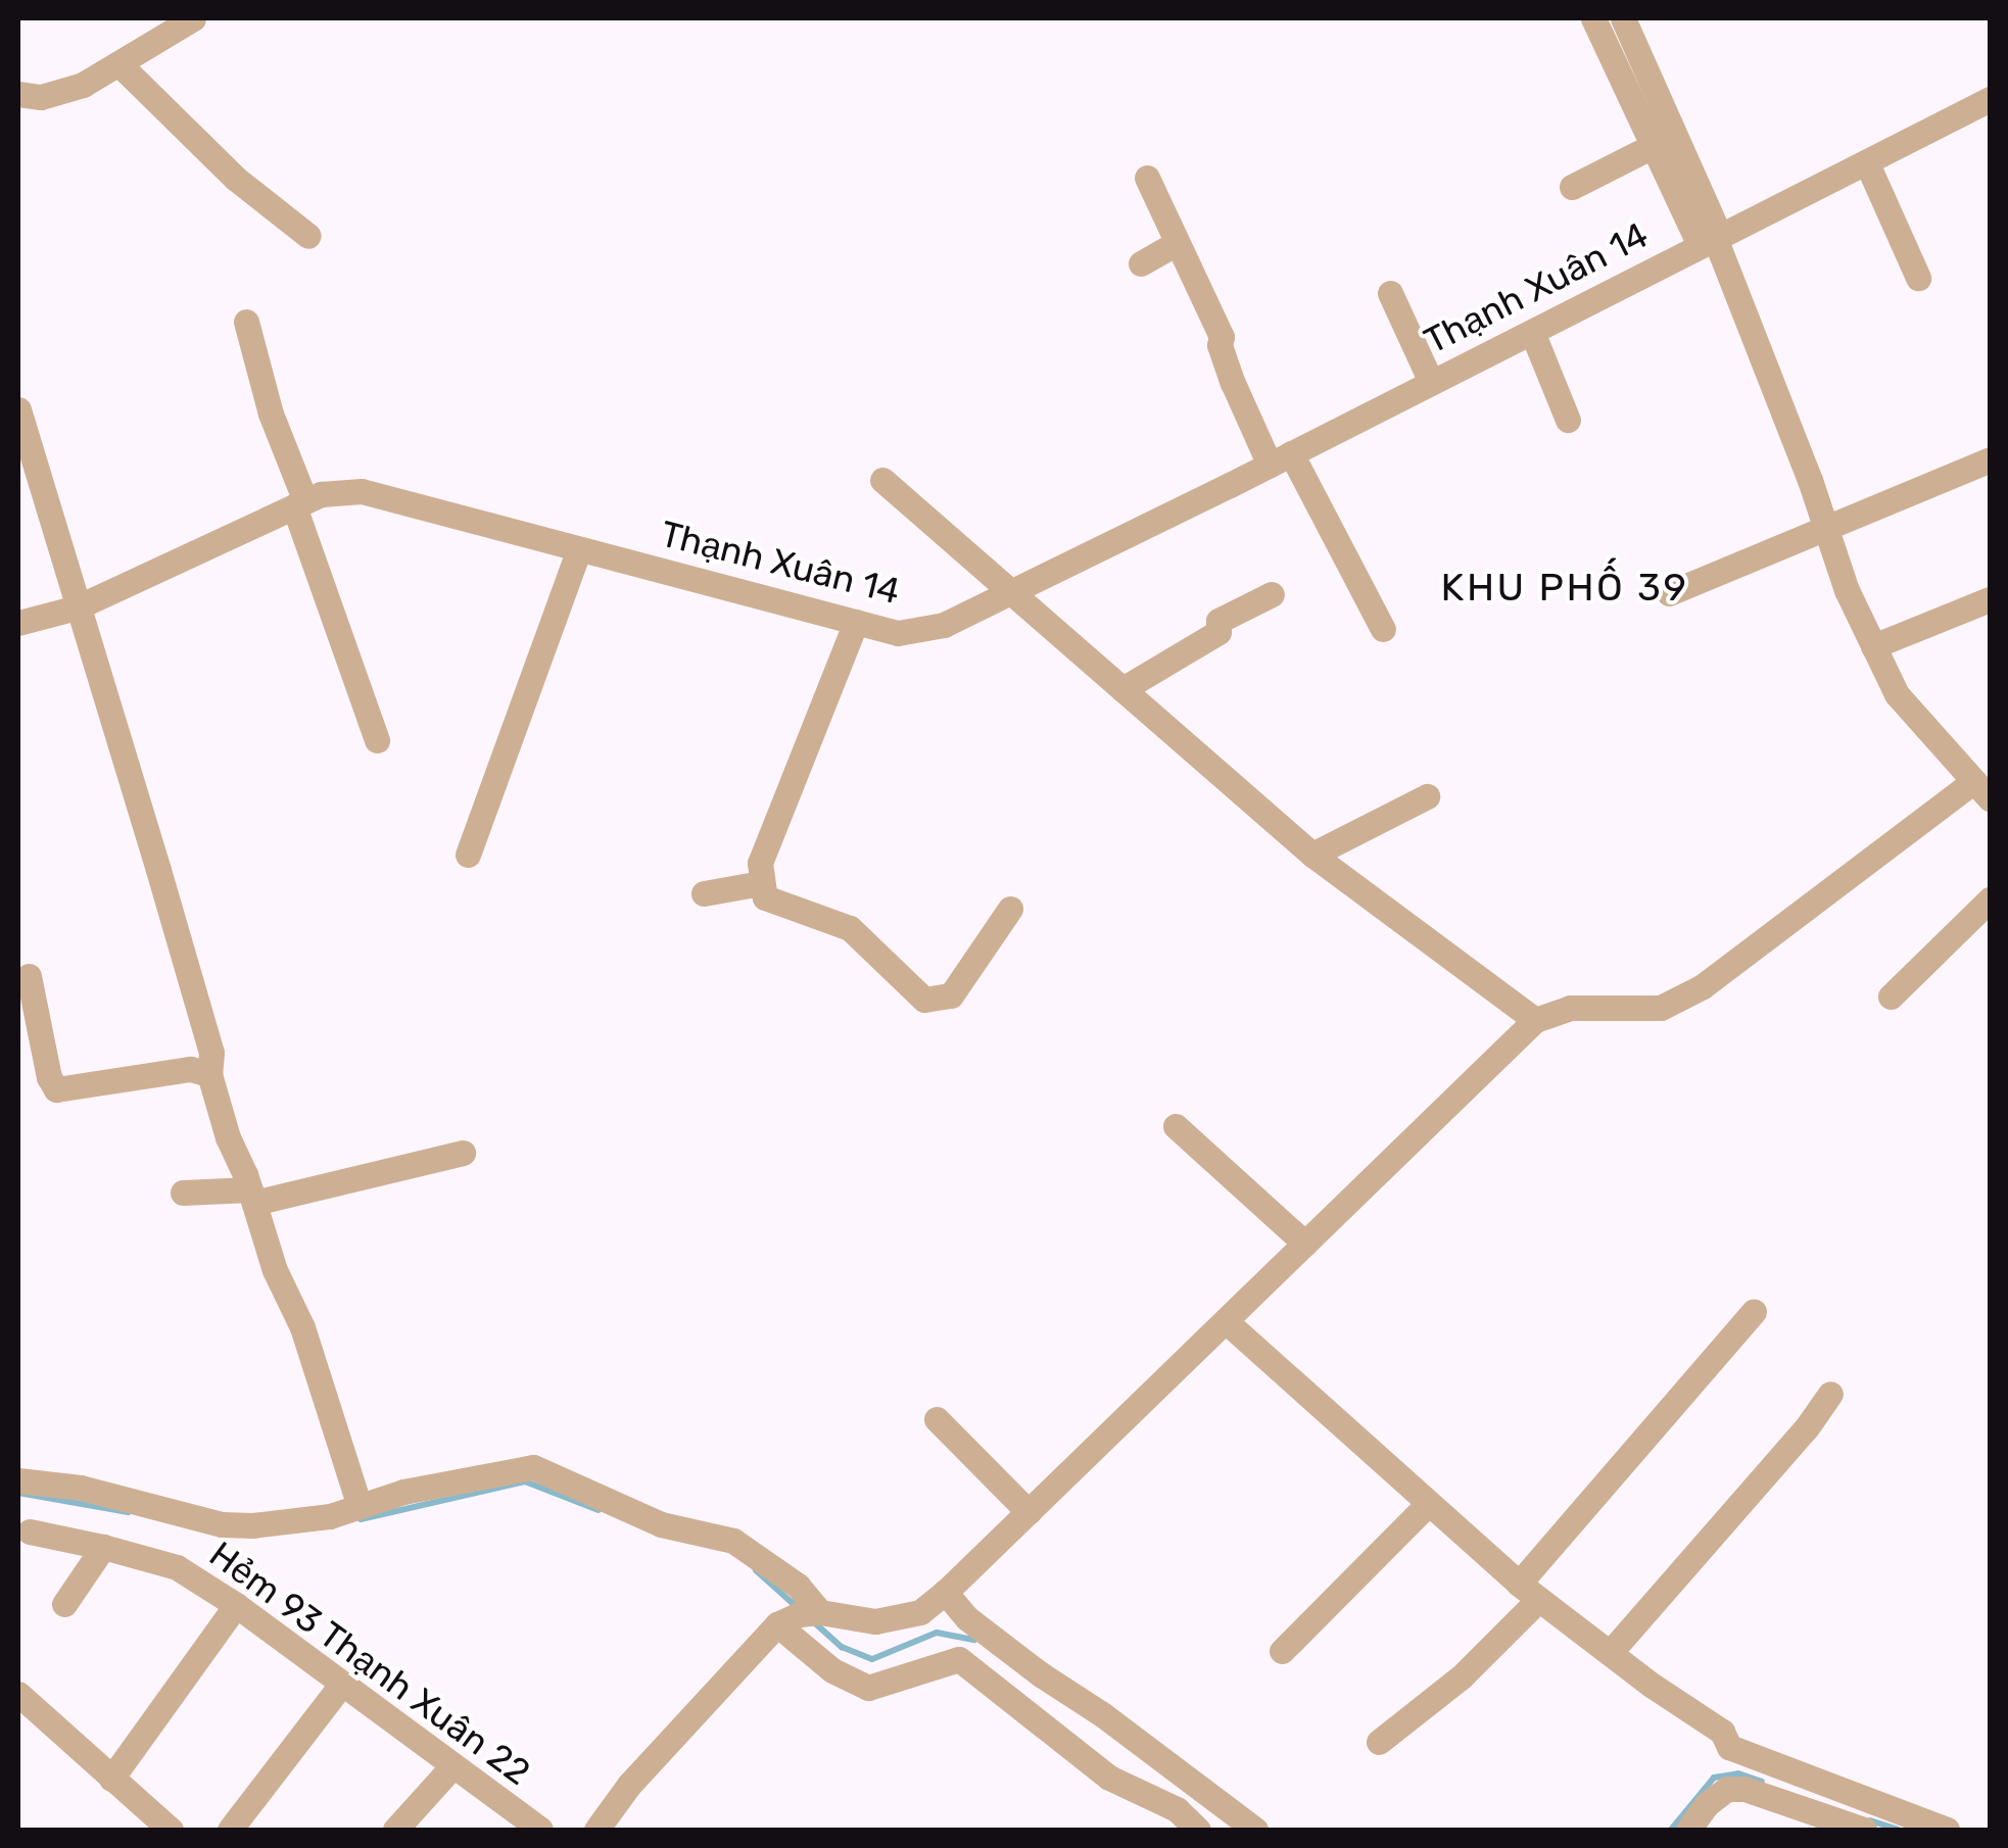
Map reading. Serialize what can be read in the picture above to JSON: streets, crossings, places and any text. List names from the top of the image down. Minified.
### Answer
{"streets":{"street":["Thạnh Xuân 14","Hẻm 93 Thạnh Xuân 22"]},"districts":["KHU PHỐ 39"]}
